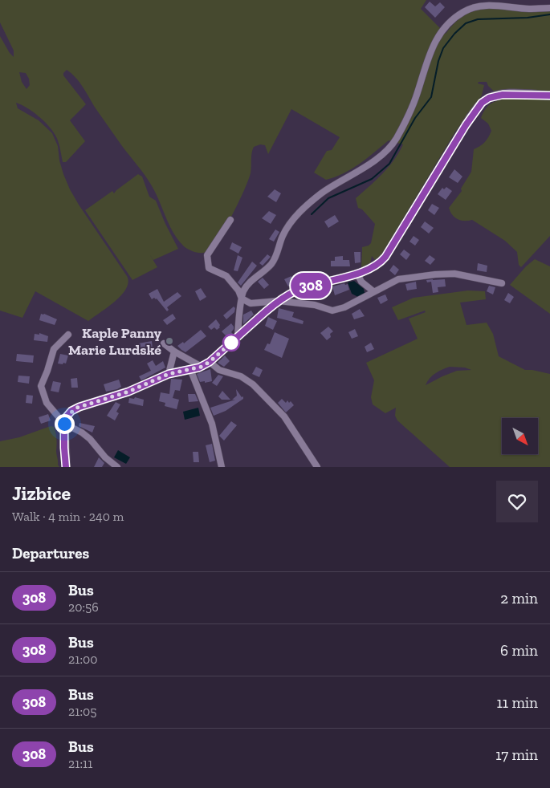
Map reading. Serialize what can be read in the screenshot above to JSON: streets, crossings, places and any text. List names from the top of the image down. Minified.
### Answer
{"places":["Kaple Panny Marie Lurdské"],"lines":["bus line 308"],"north":"bottom right","page":{"on_map":"308","heading":[["Jizbice","Walk · 4 min · 240 m"],"Departures"],"list":[{"mark":"308","name":"Bus","note":"20:56","value":"2 min"},{"mark":"308","name":"Bus","note":"21:00","value":"6 min"},{"mark":"308","name":"Bus","note":"21:05","value":"11 min"},{"mark":"308","name":"Bus","note":"21:11","value":"17 min"}]}}
